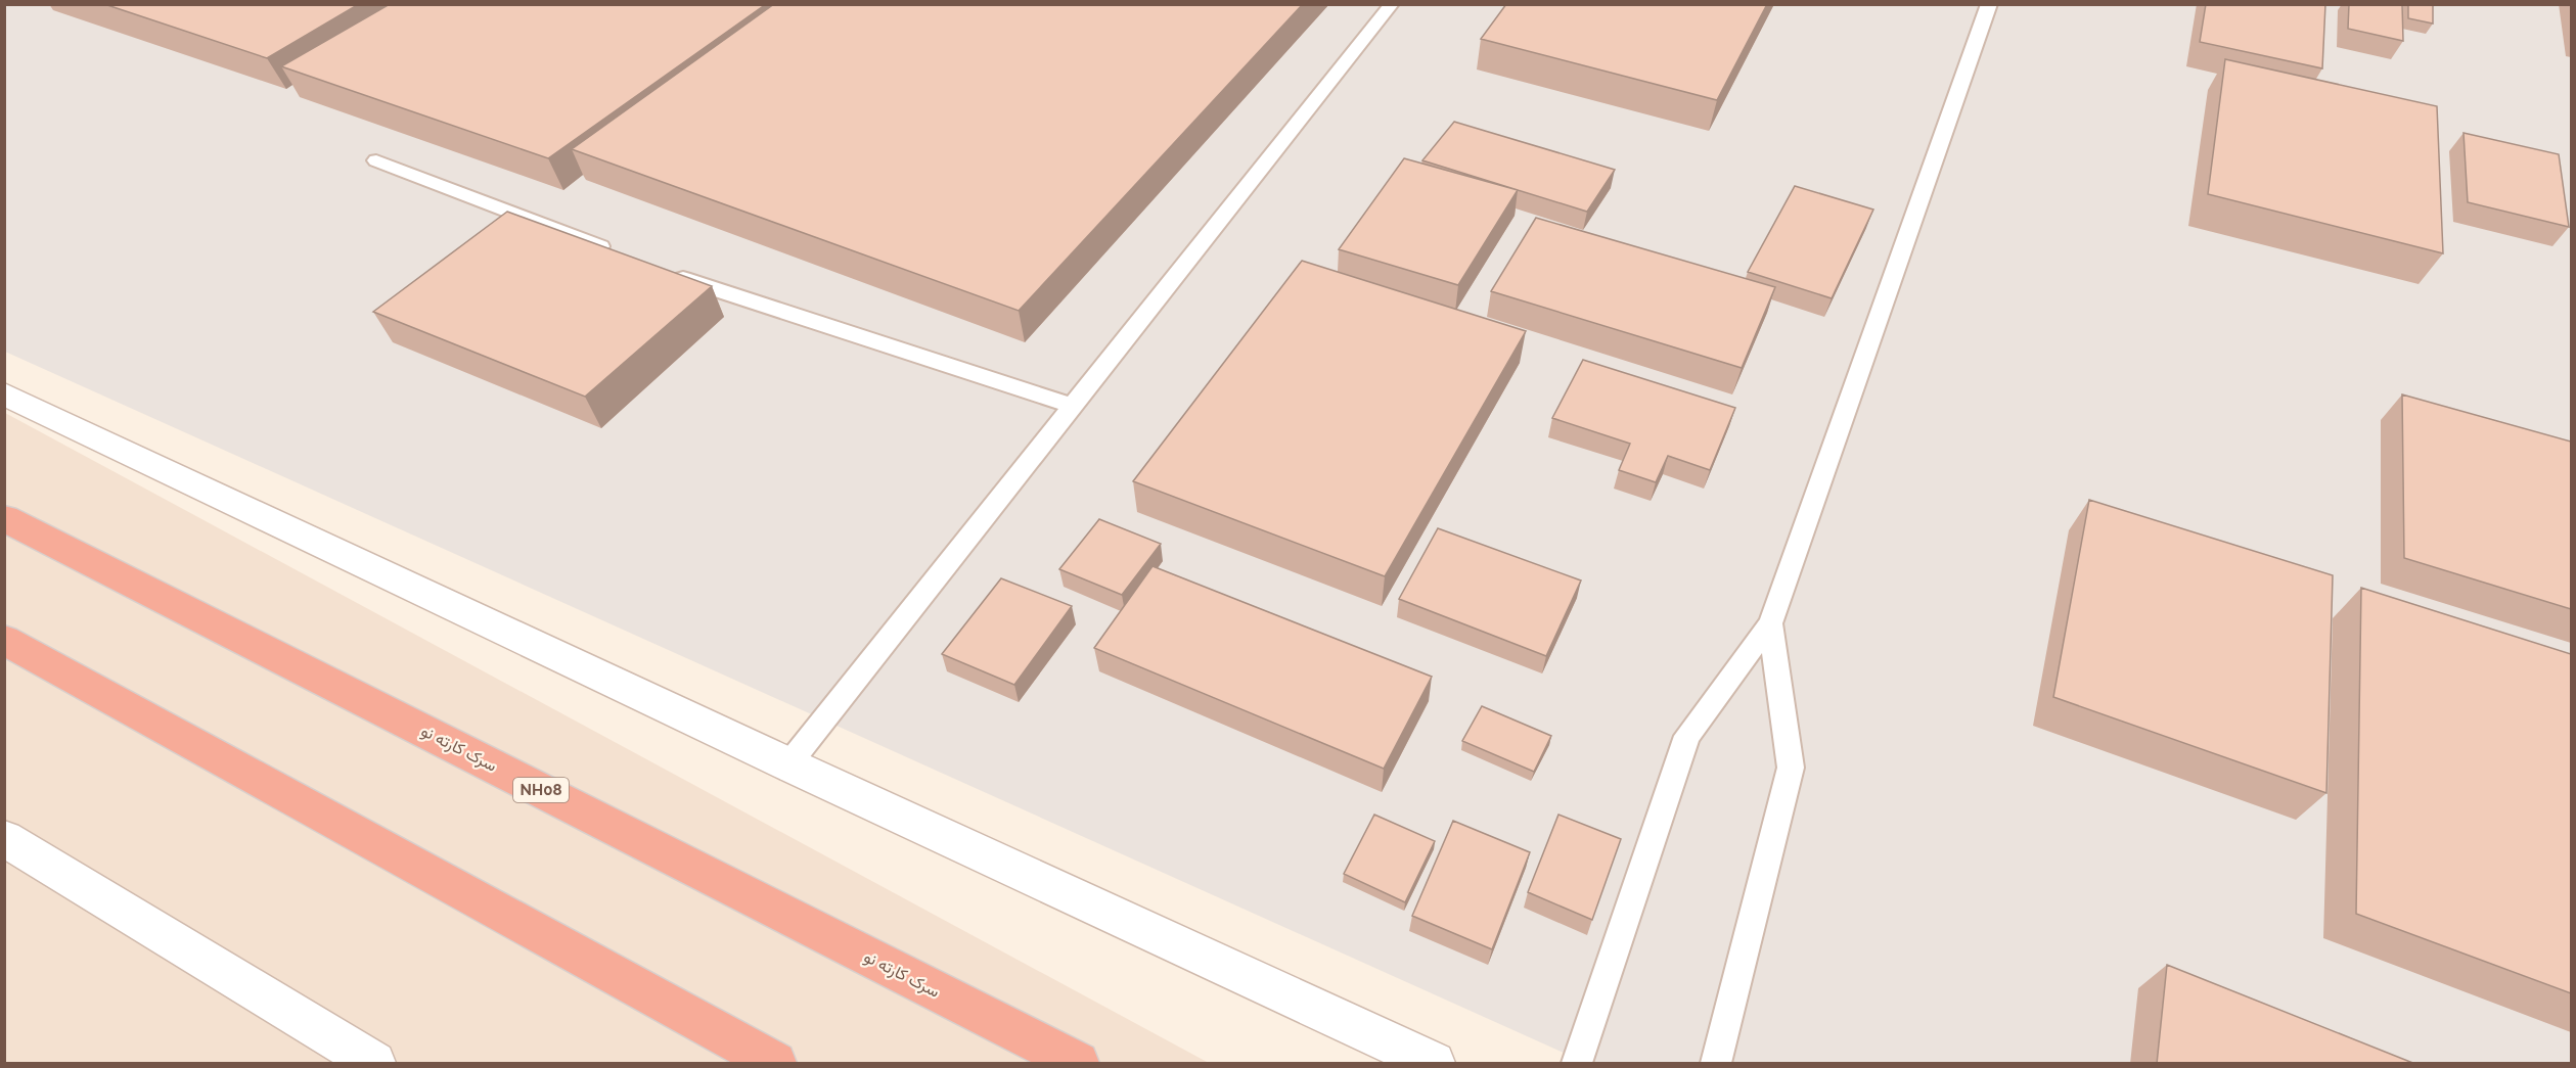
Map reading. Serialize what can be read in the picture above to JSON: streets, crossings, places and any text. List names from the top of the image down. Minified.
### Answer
{"streets":{"highway":["سرک کارته نو","NH08"]}}
